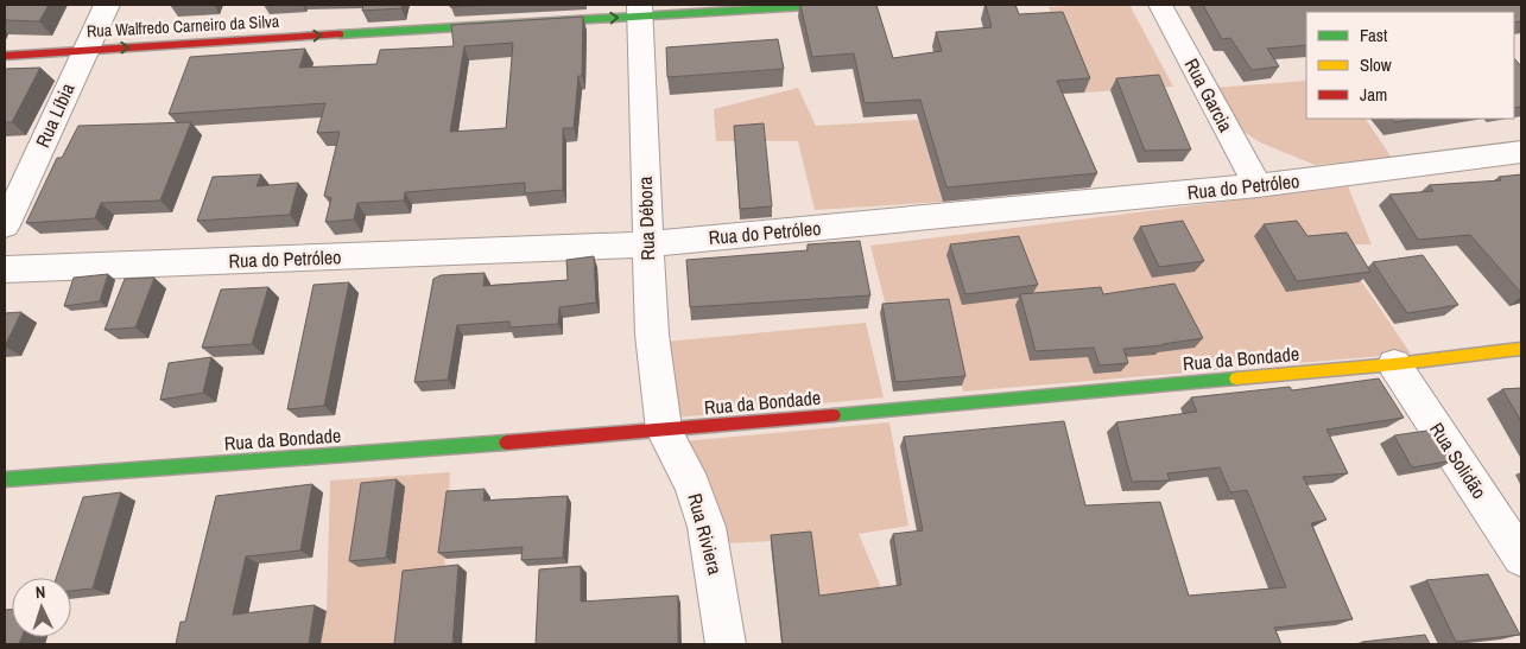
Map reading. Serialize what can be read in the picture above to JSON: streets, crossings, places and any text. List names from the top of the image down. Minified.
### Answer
{"streets":{"street":["Rua Walfredo Carneiro da Silva","Rua Garcia","Rua Líbia","Rua do Petróleo","Rua Débora","Rua da Bondade","Rua Solidão","Rua Riviera"]},"crossings":[["Rua Walfredo Carneiro da Silva","Rua Líbia"],["Rua Walfredo Carneiro da Silva","Rua Débora"],["Rua Garcia","Rua do Petróleo"],["Rua do Petróleo","Rua Débora"],["Rua Débora","Rua da Bondade"],["Rua Débora","Rua Riviera"],["Rua da Bondade","Rua Solidão"],["Rua da Bondade","Rua Riviera"]],"one_way":["Rua Walfredo Carneiro da Silva"],"legend":["Fast","Slow","Jam"],"north":"top"}
